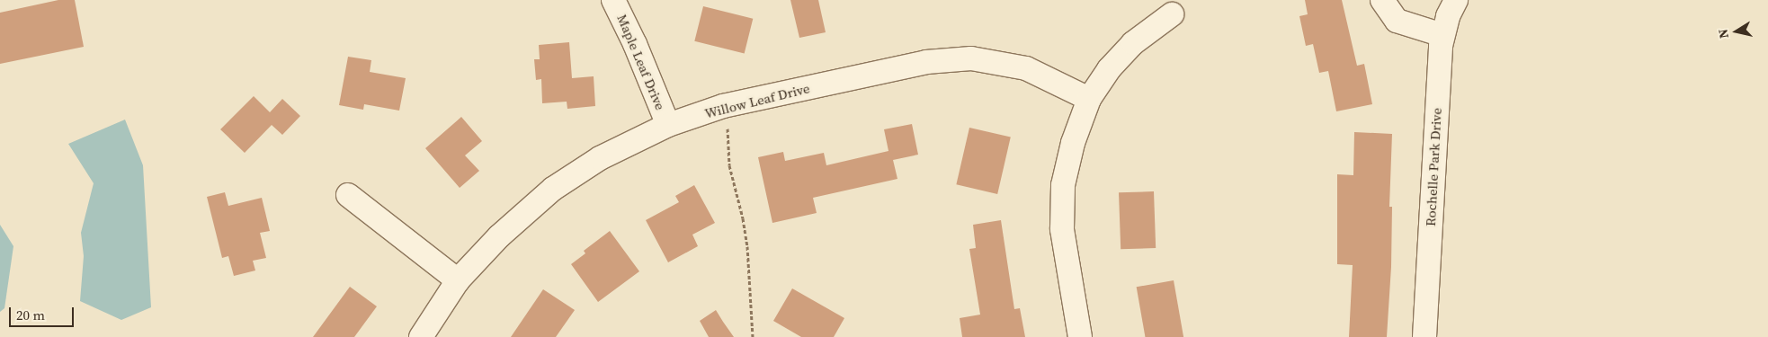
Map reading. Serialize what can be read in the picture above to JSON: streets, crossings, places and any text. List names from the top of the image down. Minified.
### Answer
{"streets":{"street":["Maple Leaf Drive","Willow Leaf Drive","Rochelle Park Drive"]},"crossings":[["Maple Leaf Drive","Willow Leaf Drive"]],"scale_bar":"20 m","north":"left"}
